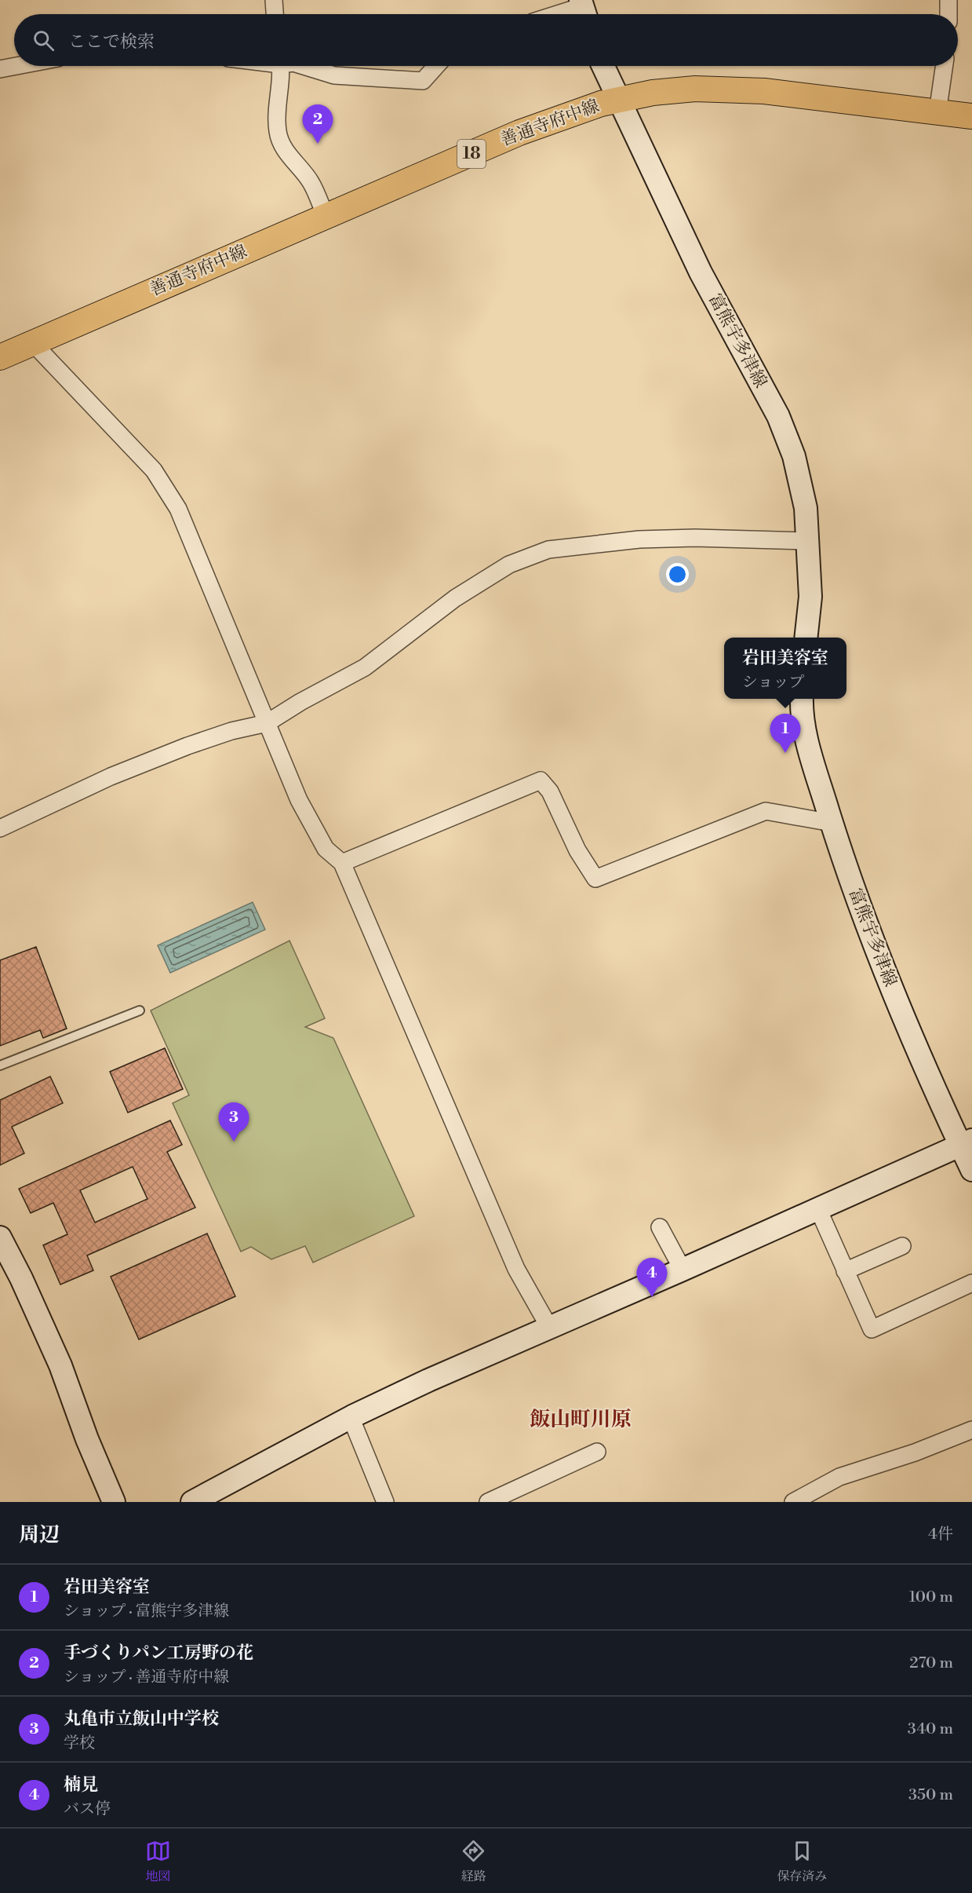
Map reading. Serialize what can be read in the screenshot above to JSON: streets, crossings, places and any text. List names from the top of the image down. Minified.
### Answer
{"streets":{"main road":["善通寺府中線","18","富熊宇多津線"]},"crossings":[["善通寺府中線","富熊宇多津線"]],"districts":["飯山町川原"],"page":{"search":"ここで検索","pins":["2","1","3","4"],"popup":["岩田美容室","ショップ"],"heading":["周辺","4件"],"list":[{"mark":"1","name":"岩田美容室","note":"ショップ · 富熊宇多津線","value":"100 m"},{"mark":"2","name":"手づくりパン工房野の花","note":"ショップ · 善通寺府中線","value":"270 m"},{"mark":"3","name":"丸亀市立飯山中学校","note":"学校","value":"340 m"},{"mark":"4","name":"楠見","note":"バス停","value":"350 m"}],"nav":["地図","経路","保存済み"]}}
